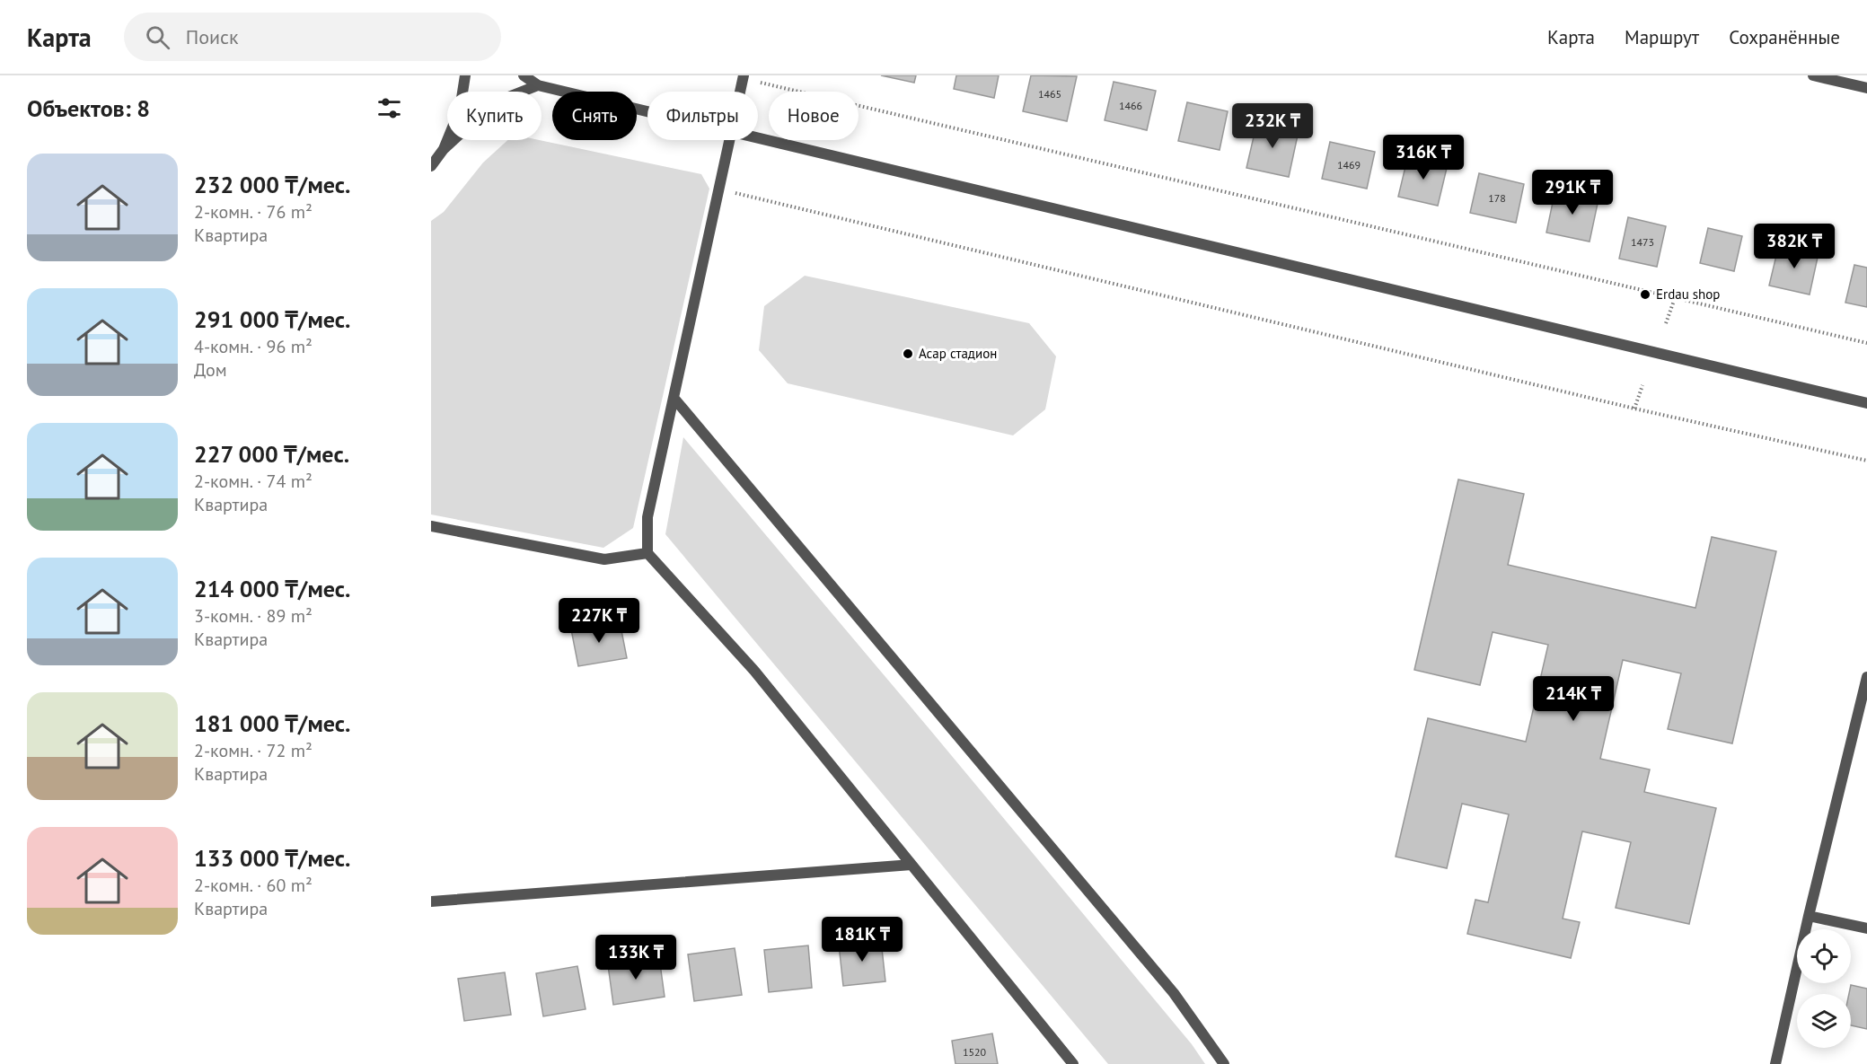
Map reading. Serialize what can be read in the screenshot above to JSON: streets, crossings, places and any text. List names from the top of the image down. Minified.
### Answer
{"places":["Erdau shop","Асар стадион"],"house_numbers":["1465","1466","1469","178","1473","1520"],"page":{"header":"Карта","search":"Поиск","nav":["Карта","Маршрут","Сохранённые"],"heading":"Объектов: 8","chip":["Купить","Снять","Фильтры","Новое"],"price":["232K ₸","316K ₸","291K ₸","382K ₸","227K ₸","214K ₸","181K ₸","133K ₸"],"list":[{"name":"232 000 ₸/мес.","note":"2-комн. · 76 m² · Квартира"},{"name":"291 000 ₸/мес.","note":"4-комн. · 96 m² · Дом"},{"name":"227 000 ₸/мес.","note":"2-комн. · 74 m² · Квартира"},{"name":"214 000 ₸/мес.","note":"3-комн. · 89 m² · Квартира"},{"name":"181 000 ₸/мес.","note":"2-комн. · 72 m² · Квартира"},{"name":"133 000 ₸/мес.","note":"2-комн. · 60 m² · Квартира"}]}}
